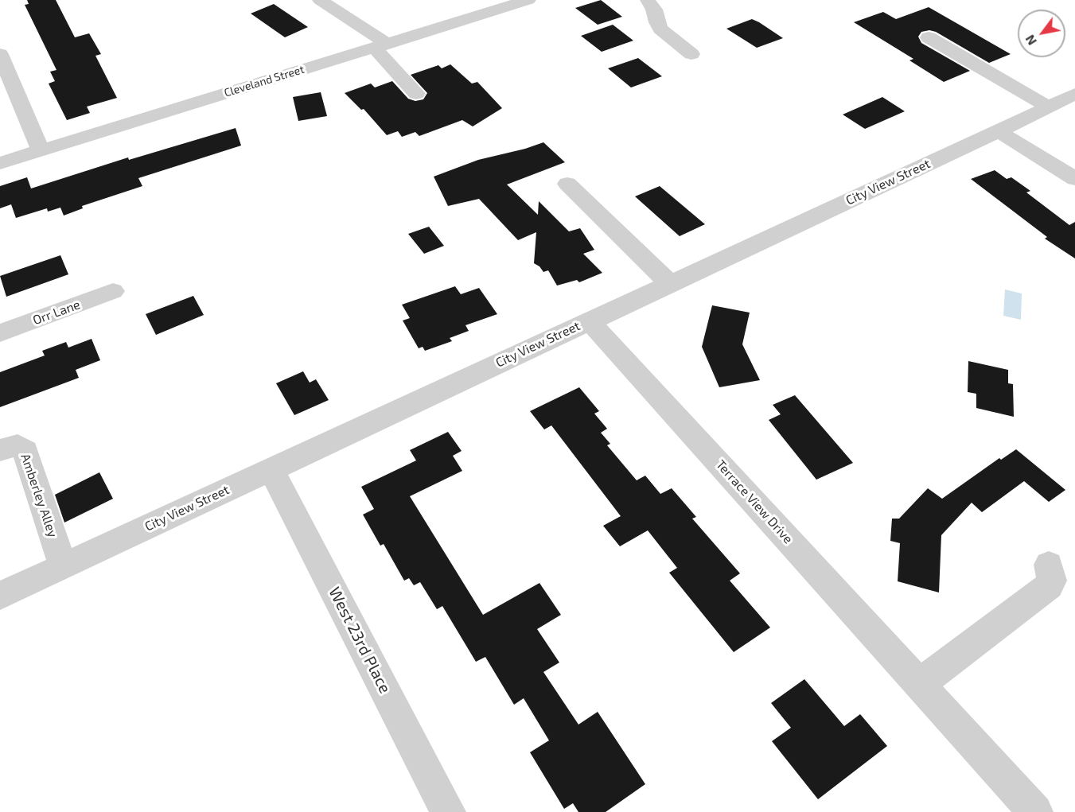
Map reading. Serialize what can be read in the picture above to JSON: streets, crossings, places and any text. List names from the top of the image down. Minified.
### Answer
{"streets":{"street":["Cleveland Street","City View Street","Orr Lane","Amberley Alley","Terrace View Drive","West 23rd Place"]},"crossings":[["City View Street","Amberley Alley"],["City View Street","Terrace View Drive"],["City View Street","West 23rd Place"]],"north":"bottom left"}
